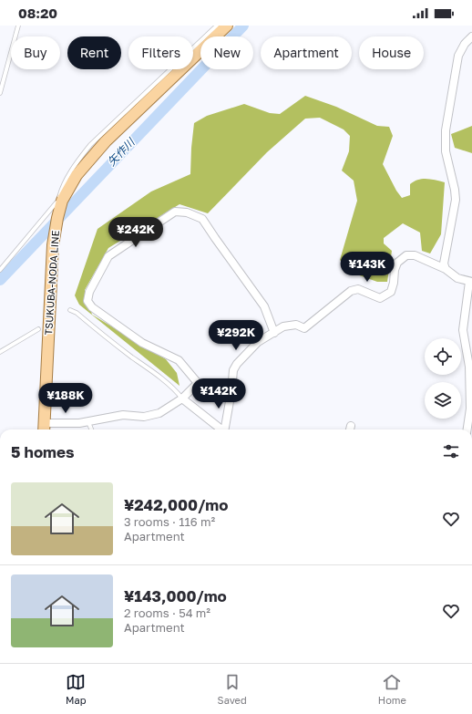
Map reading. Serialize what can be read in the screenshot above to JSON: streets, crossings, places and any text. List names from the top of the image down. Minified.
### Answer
{"streets":{"main road":["TSUKUBA-NODA LINE"]},"water":["矢作川"],"page":{"status":"08:20","chip":["Buy","Rent","Filters","New","Apartment","House"],"price":["¥242K","¥143K","¥292K","¥142K","¥188K"],"heading":"5 homes","list":[{"name":"¥242,000/mo","note":"3 rooms · 116 m² · Apartment"},{"name":"¥143,000/mo","note":"2 rooms · 54 m² · Apartment"}],"tabs":["Map","Saved","Home"]}}
